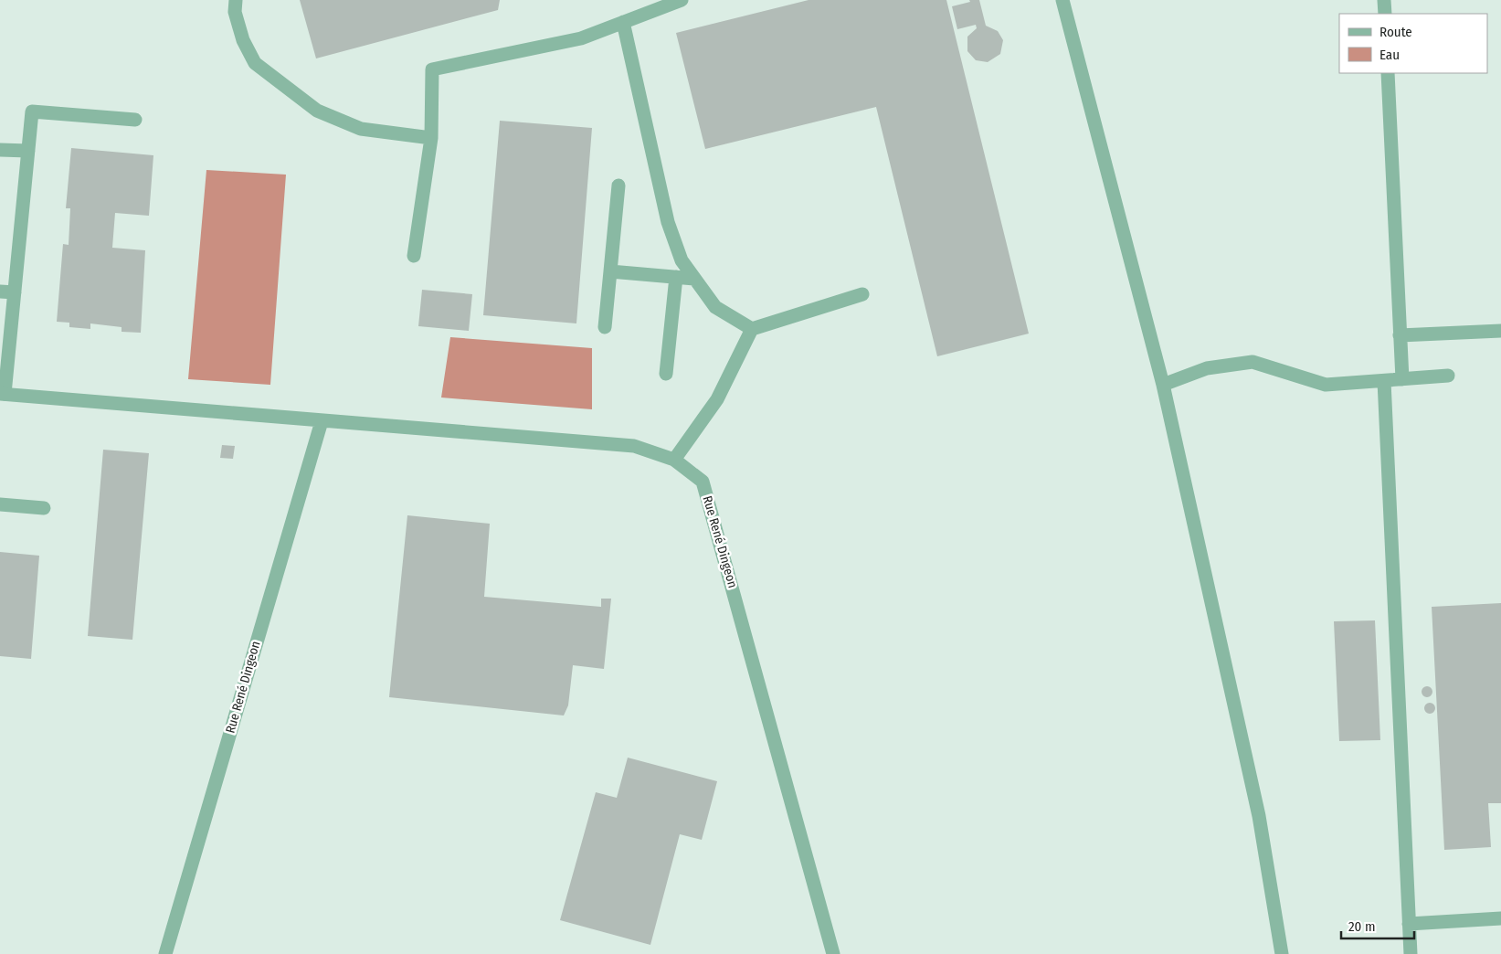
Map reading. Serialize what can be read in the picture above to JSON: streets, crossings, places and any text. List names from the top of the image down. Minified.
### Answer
{"streets":{"street":["Rue René Dingeon"]},"legend":["Route","Eau"],"scale_bar":"20 m"}
